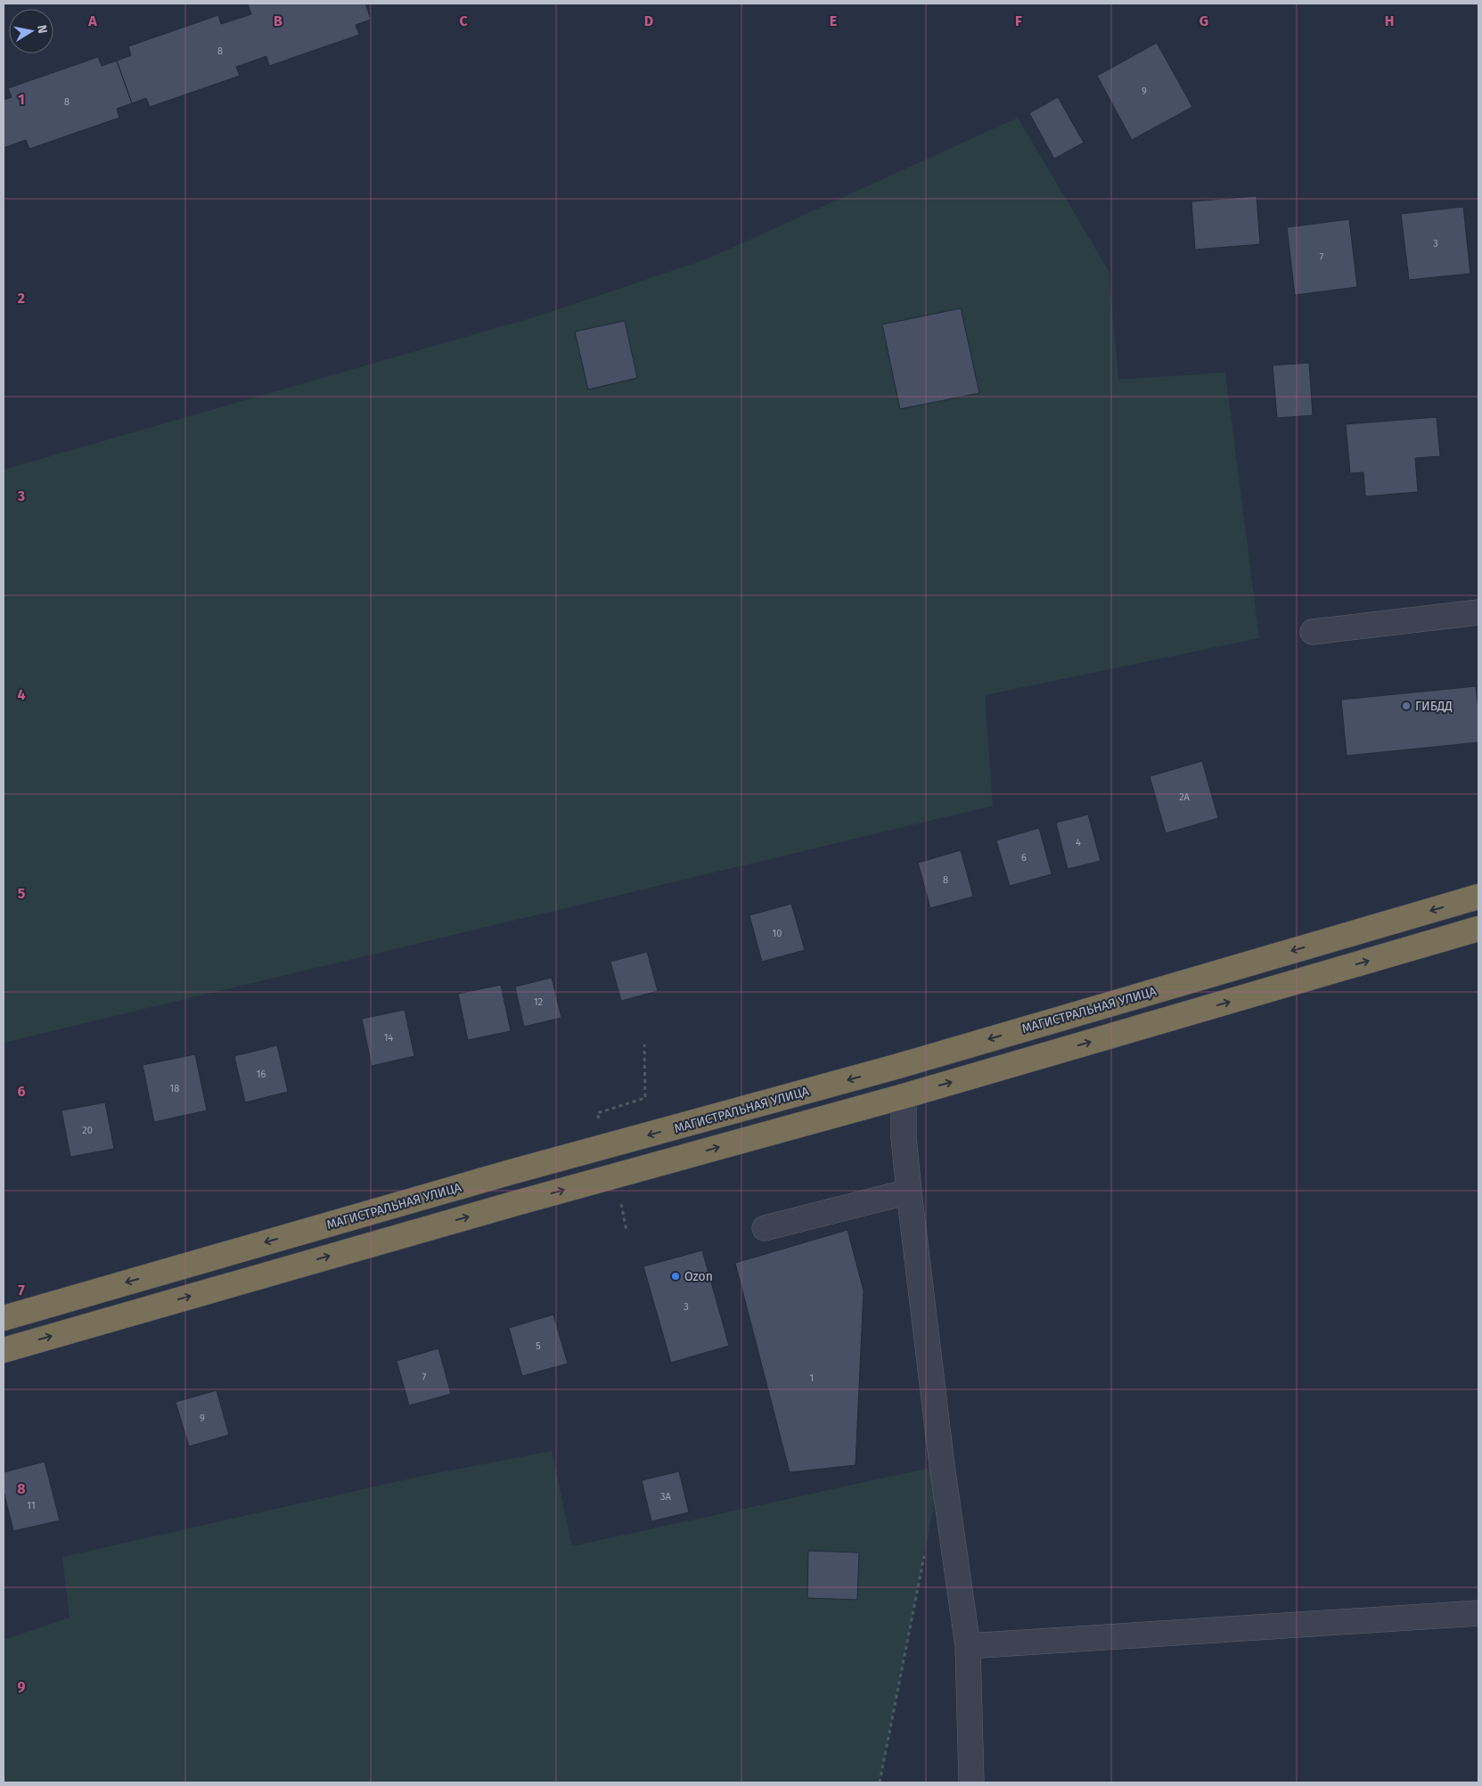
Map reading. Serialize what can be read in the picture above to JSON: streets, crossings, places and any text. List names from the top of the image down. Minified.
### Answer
{"streets":{"highway":["МАГИСТРАЛЬНАЯ УЛИЦА"]},"places":["ГИБДД","Ozon"],"house_numbers":["8","9","8","3","7","2А","4","6","8","10","12","14","16","18","20","3","5","7","1","9","3А","11"],"north":"right","grid":{"columns":["A","B","C","D","E","F","G","H"],"rows":["1","2","3","4","5","6","7","8","9"]}}
